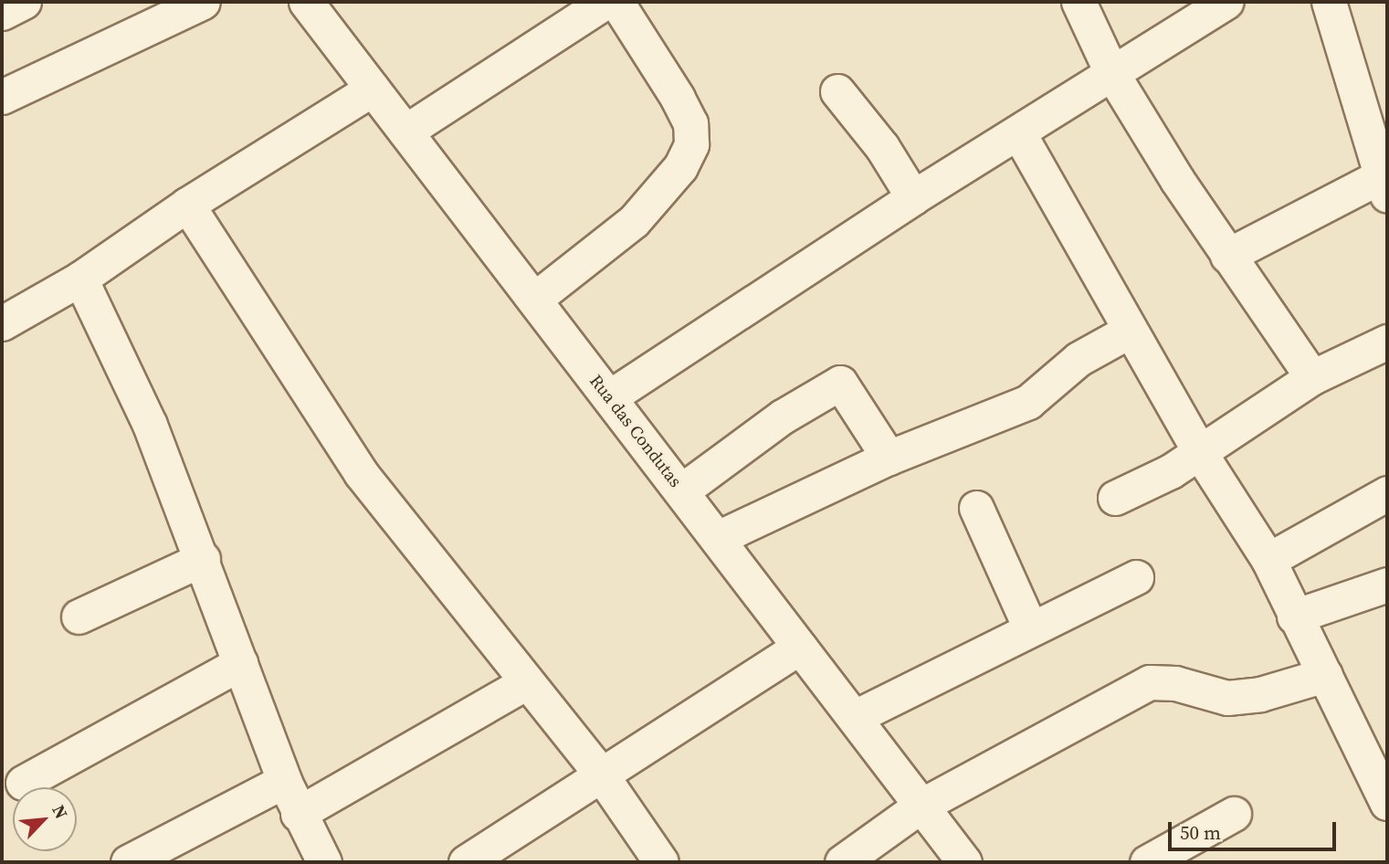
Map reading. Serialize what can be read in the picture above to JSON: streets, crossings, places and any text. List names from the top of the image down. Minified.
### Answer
{"streets":{"street":["Rua das Condutas"]},"scale_bar":"50 m","north":"top right"}
